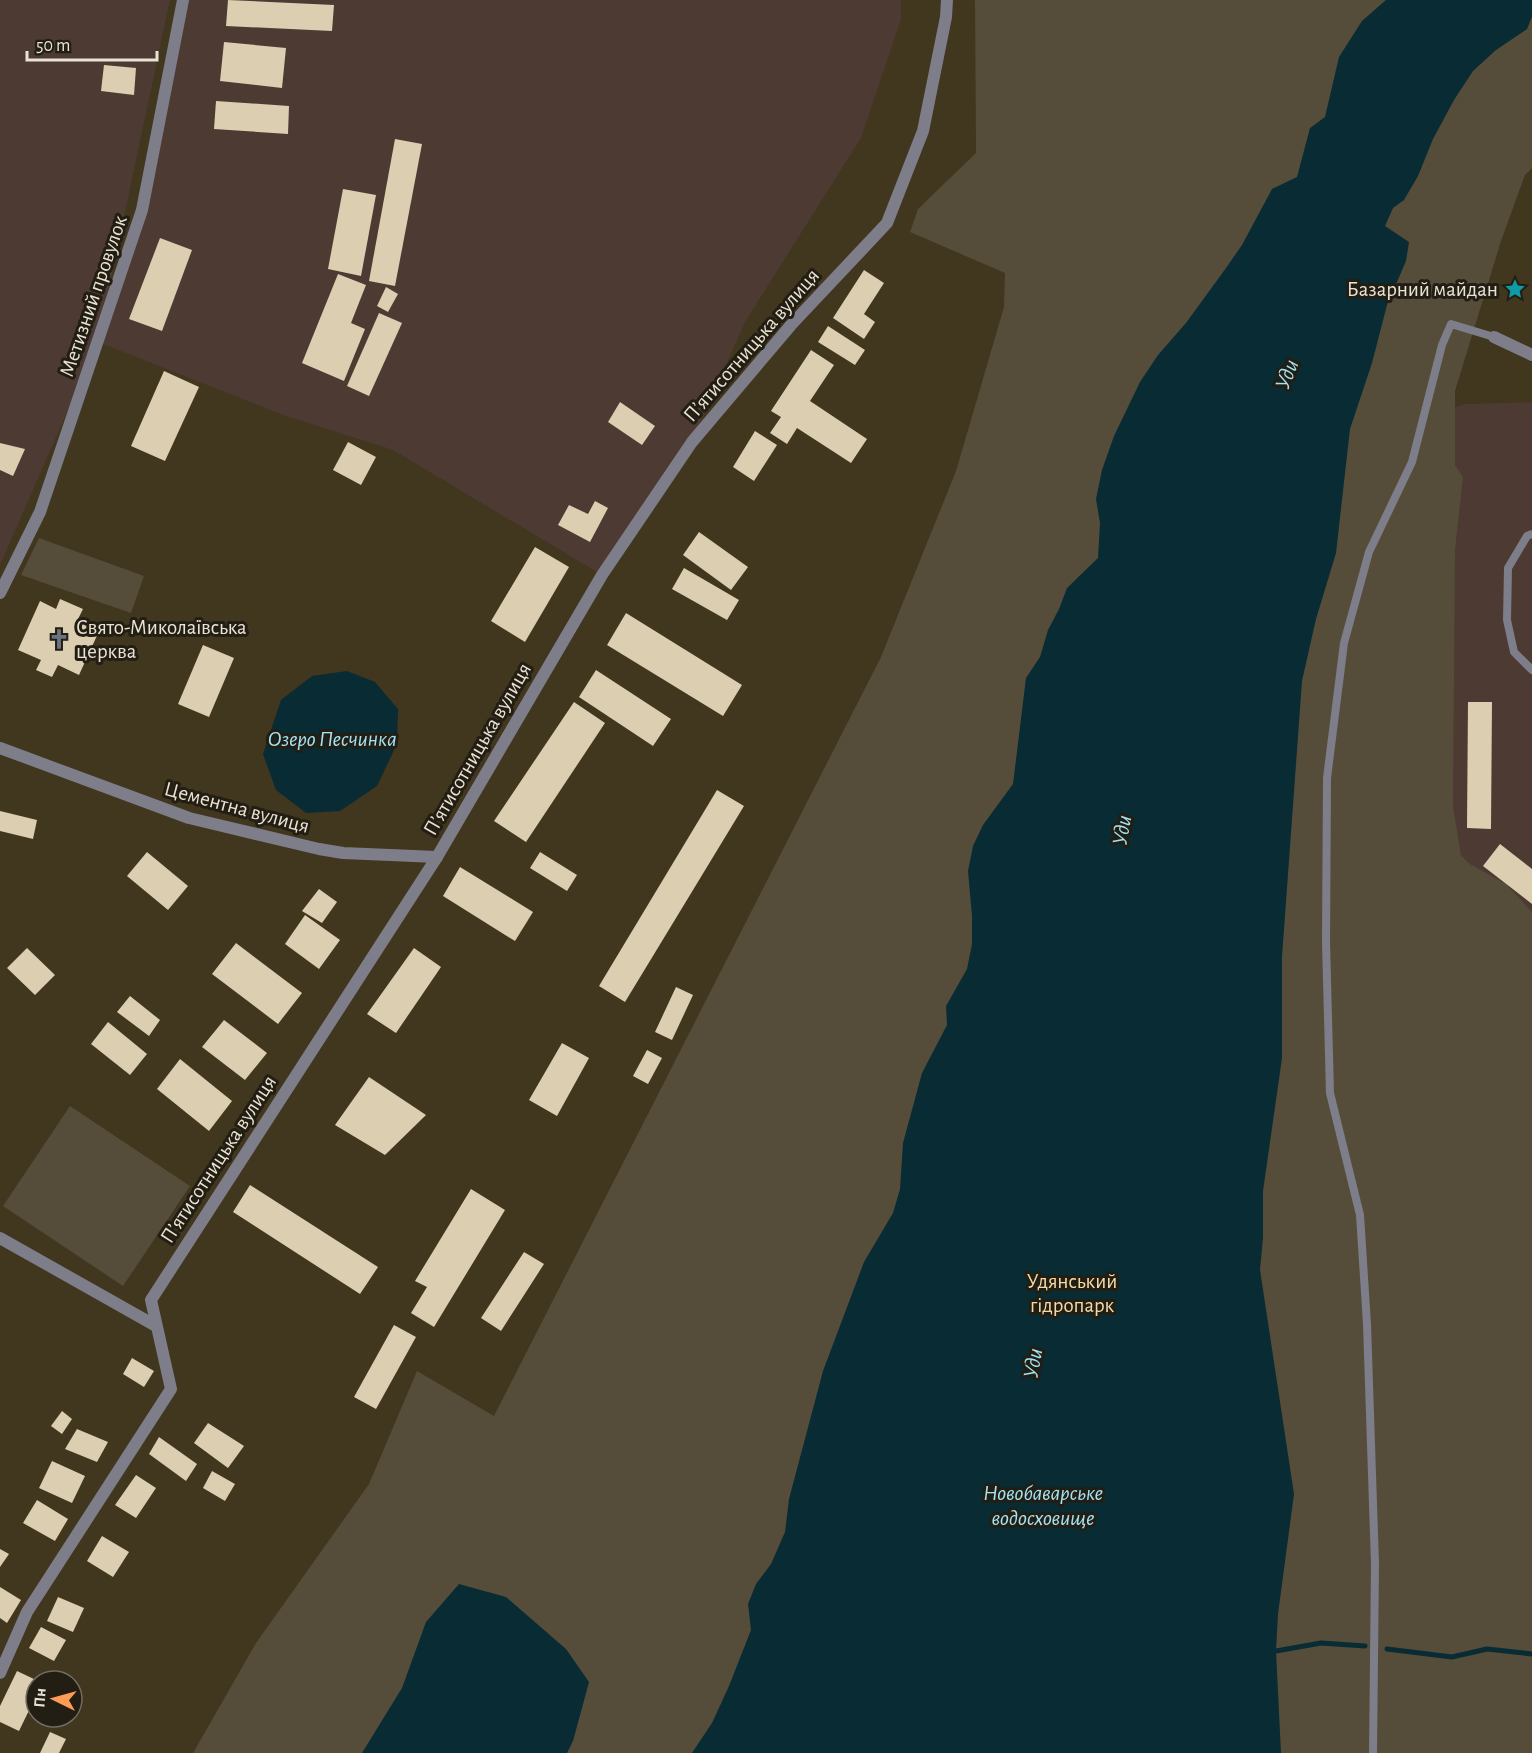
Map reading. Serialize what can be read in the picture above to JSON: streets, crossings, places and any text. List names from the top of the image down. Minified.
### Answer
{"streets":{"street":["Метизний провулок","П’ятисотницька вулиця","Цементна вулиця"]},"crossings":[["П’ятисотницька вулиця","Цементна вулиця"]],"water":["Уди","Озеро Песчинка","Новобаварське водосховище"],"parks":["Удянський гідропарк"],"places":{"place":["Базарний майдан"],"church":["Свято-Миколаївська церква"]},"scale_bar":"50 m","north":"left"}
